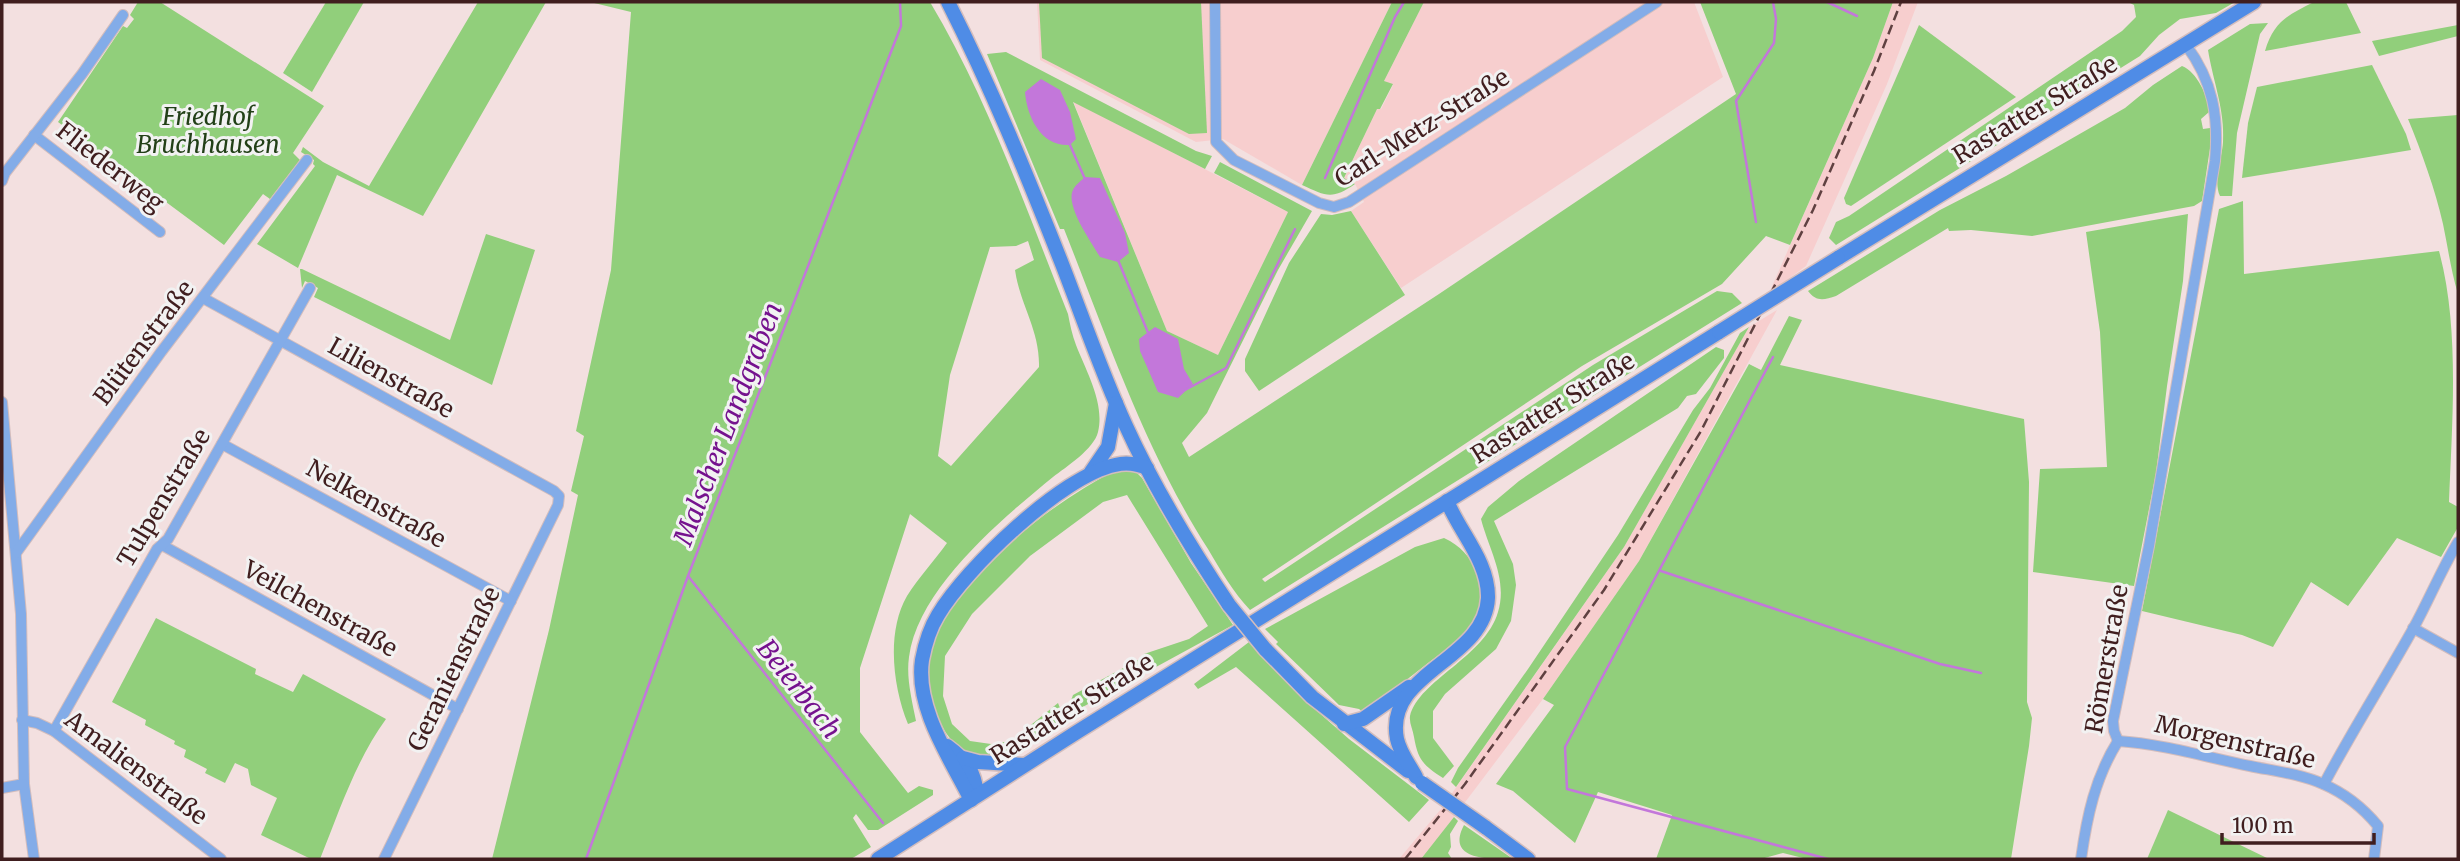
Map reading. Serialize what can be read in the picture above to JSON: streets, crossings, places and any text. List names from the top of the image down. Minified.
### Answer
{"streets":{"main road":["Rastatter Straße"],"street":["Carl-Metz-Straße","Fliederweg","Blütenstraße","Lilienstraße","Tulpenstraße","Nelkenstraße","Veilchenstraße","Römerstraße","Geranienstraße","Morgenstraße","Amalienstraße"]},"crossings":[["Rastatter Straße","Römerstraße"],["Blütenstraße","Lilienstraße"],["Lilienstraße","Tulpenstraße"],["Lilienstraße","Geranienstraße"],["Tulpenstraße","Nelkenstraße"],["Tulpenstraße","Veilchenstraße"],["Tulpenstraße","Amalienstraße"],["Nelkenstraße","Geranienstraße"],["Veilchenstraße","Geranienstraße"],["Römerstraße","Morgenstraße"]],"water":["Malscher Landgraben","Beierbach"],"parks":["Friedhof Bruchhausen"],"scale_bar":"100 m"}
